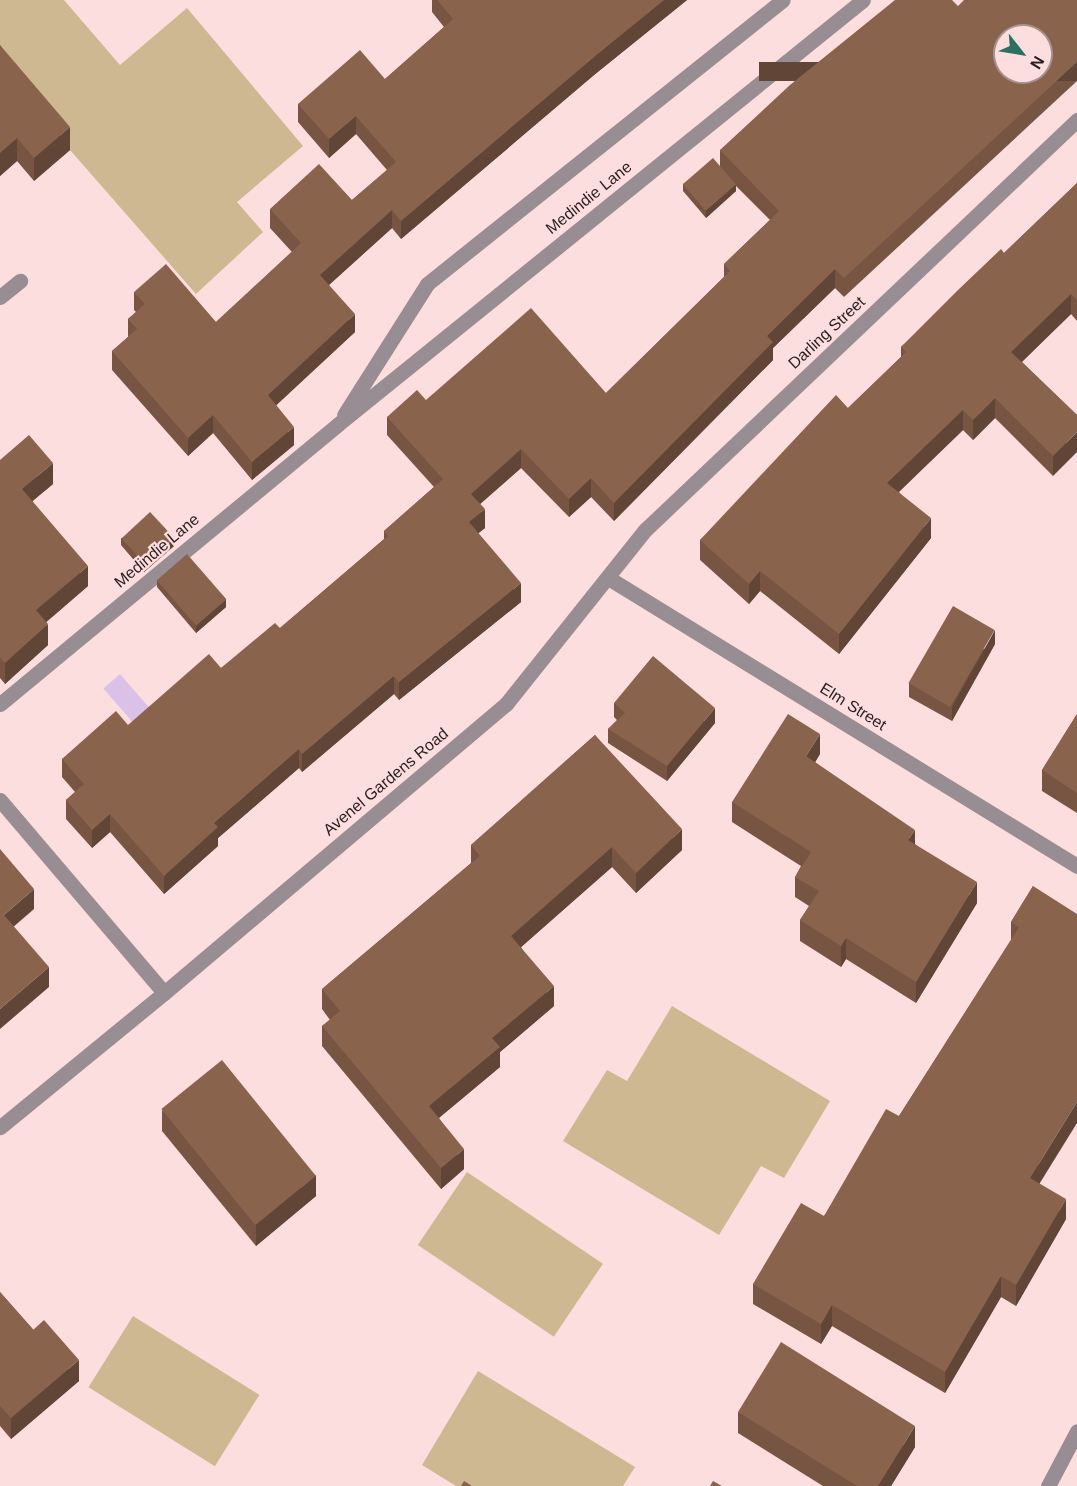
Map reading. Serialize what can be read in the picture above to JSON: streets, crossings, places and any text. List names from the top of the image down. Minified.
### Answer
{"streets":{"street":["Medindie Lane","Darling Street","Elm Street","Avenel Gardens Road"]},"crossings":[["Darling Street","Elm Street"],["Darling Street","Avenel Gardens Road"],["Elm Street","Avenel Gardens Road"]],"north":"bottom right"}
